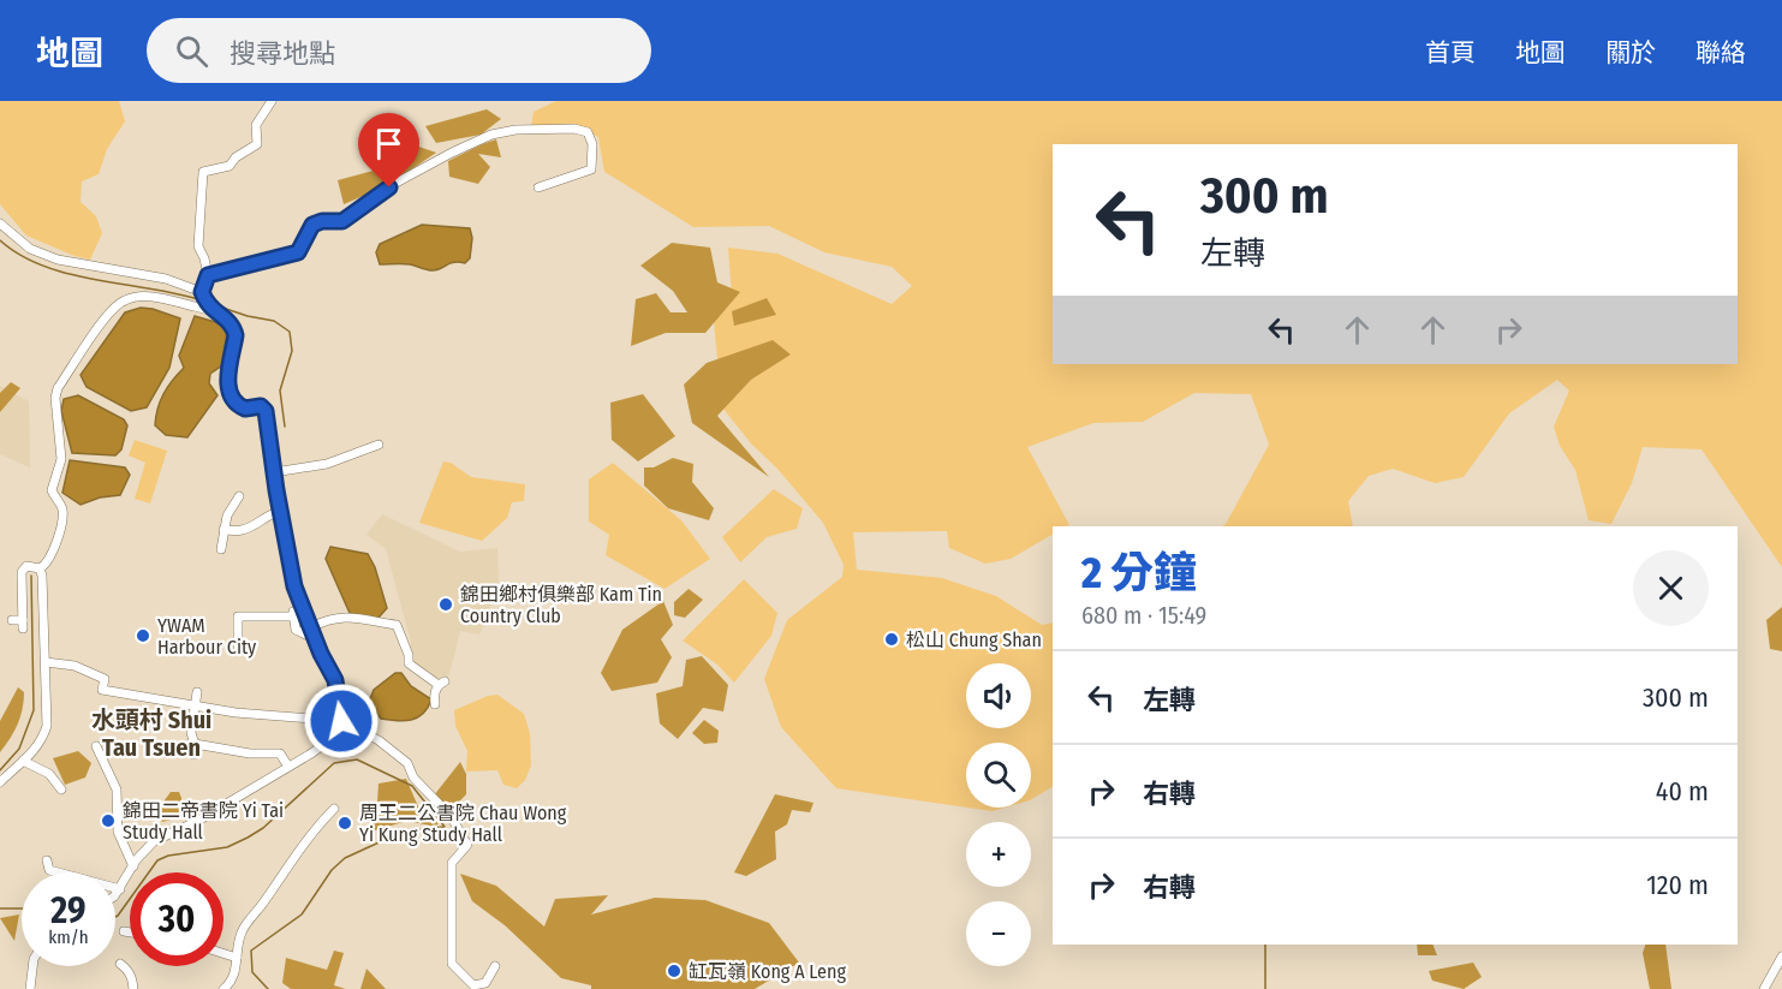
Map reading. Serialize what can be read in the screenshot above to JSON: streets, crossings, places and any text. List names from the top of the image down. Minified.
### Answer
{"districts":["水頭村 Shui Tau Tsuen"],"places":["錦田鄉村俱樂部 Kam Tin Country Club","YWAM Harbour City","松山 Chung Shan","錦田二帝書院 Yi Tai Study Hall","周王二公書院 Chau Wong Yi Kung Study Hall","缸瓦嶺 Kong A Leng"],"page":{"header":"地圖","search":"搜尋地點","nav":["首頁","地圖","關於","聯絡"],"turn":["300 m","左轉"],"heading":["2 分鐘","680 m · 15:49"],"list":[{"name":"左轉","value":"300 m"},{"name":"右轉","value":"40 m"},{"name":"右轉","value":"120 m"}],"map_buttons":["+","−"],"speed":"29 km/h","limit":"30"}}
